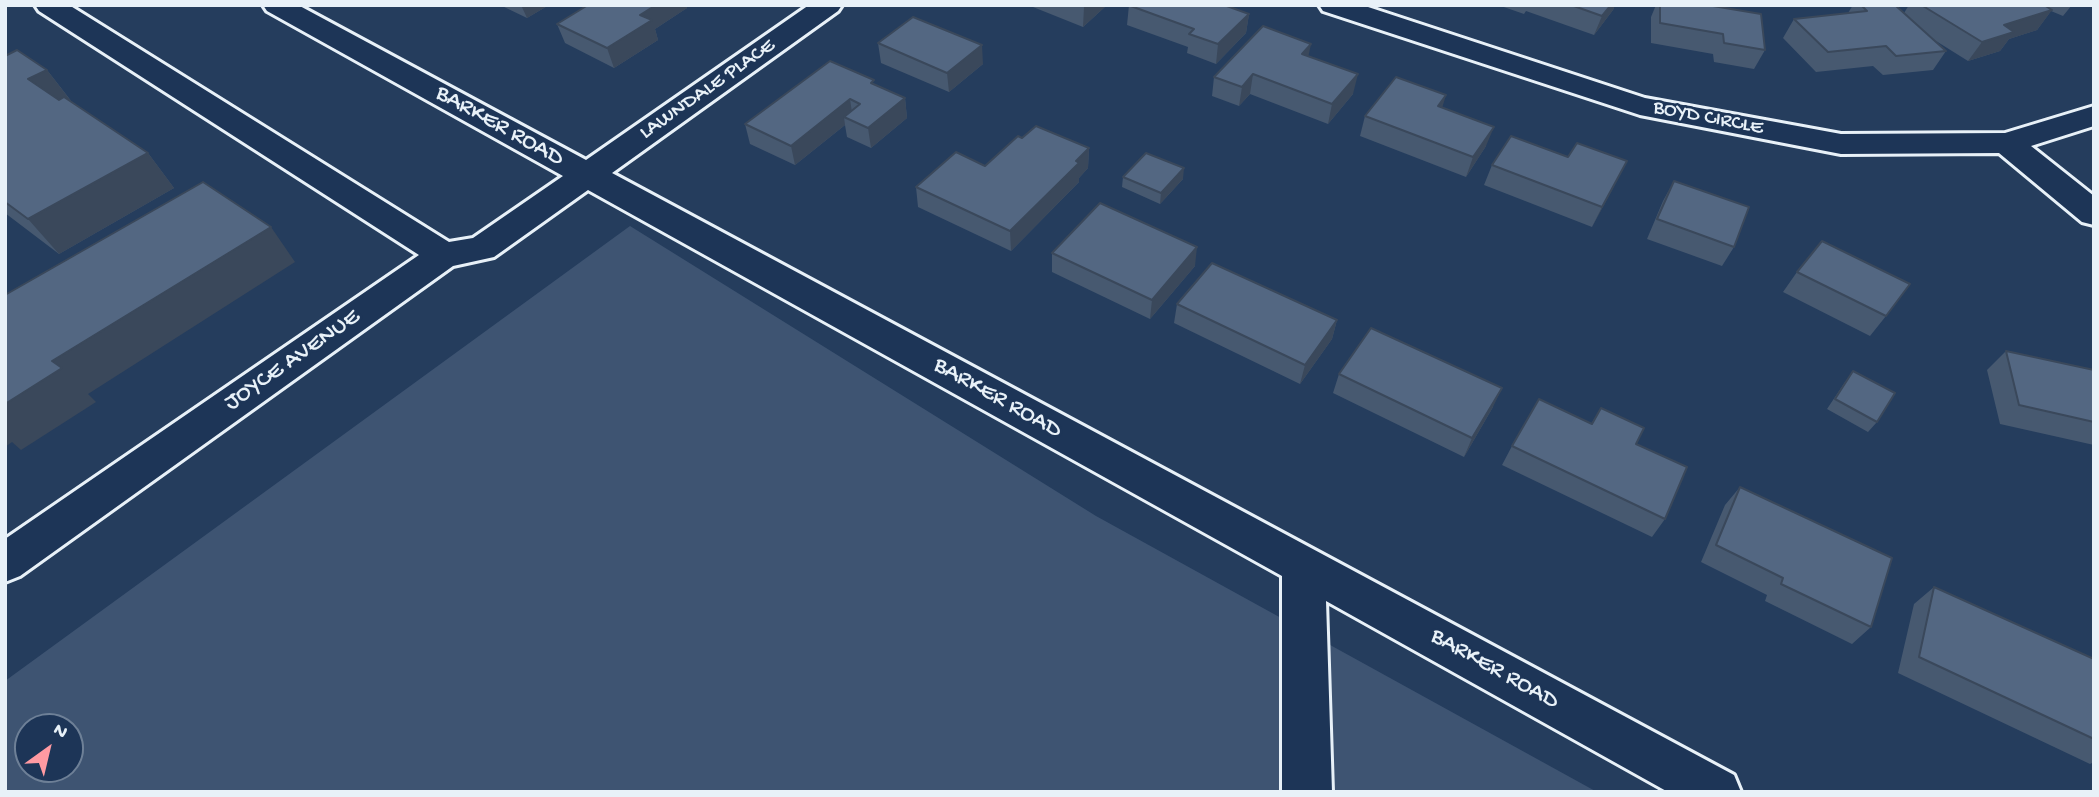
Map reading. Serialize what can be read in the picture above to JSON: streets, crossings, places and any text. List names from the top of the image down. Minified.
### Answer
{"streets":{"street":["LAWNDALE PLACE","BOYD CIRCLE","BARKER ROAD","JOYCE AVENUE"]},"crossings":[["LAWNDALE PLACE","BARKER ROAD"],["LAWNDALE PLACE","JOYCE AVENUE"],["BARKER ROAD","JOYCE AVENUE"]],"north":"top right"}
